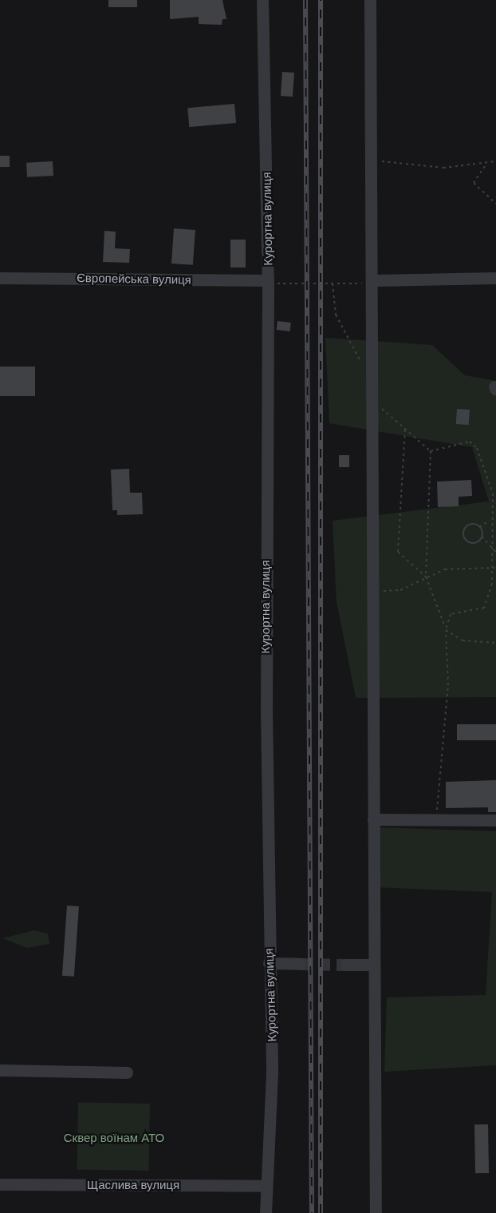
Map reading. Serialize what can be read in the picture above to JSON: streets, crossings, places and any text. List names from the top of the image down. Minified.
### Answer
{"streets":{"street":["Курортна вулиця","Європейська вулиця","Щаслива вулиця"]},"crossings":[["Курортна вулиця","Європейська вулиця"],["Курортна вулиця","Щаслива вулиця"]],"parks":["Сквер воїнам АТО"]}
